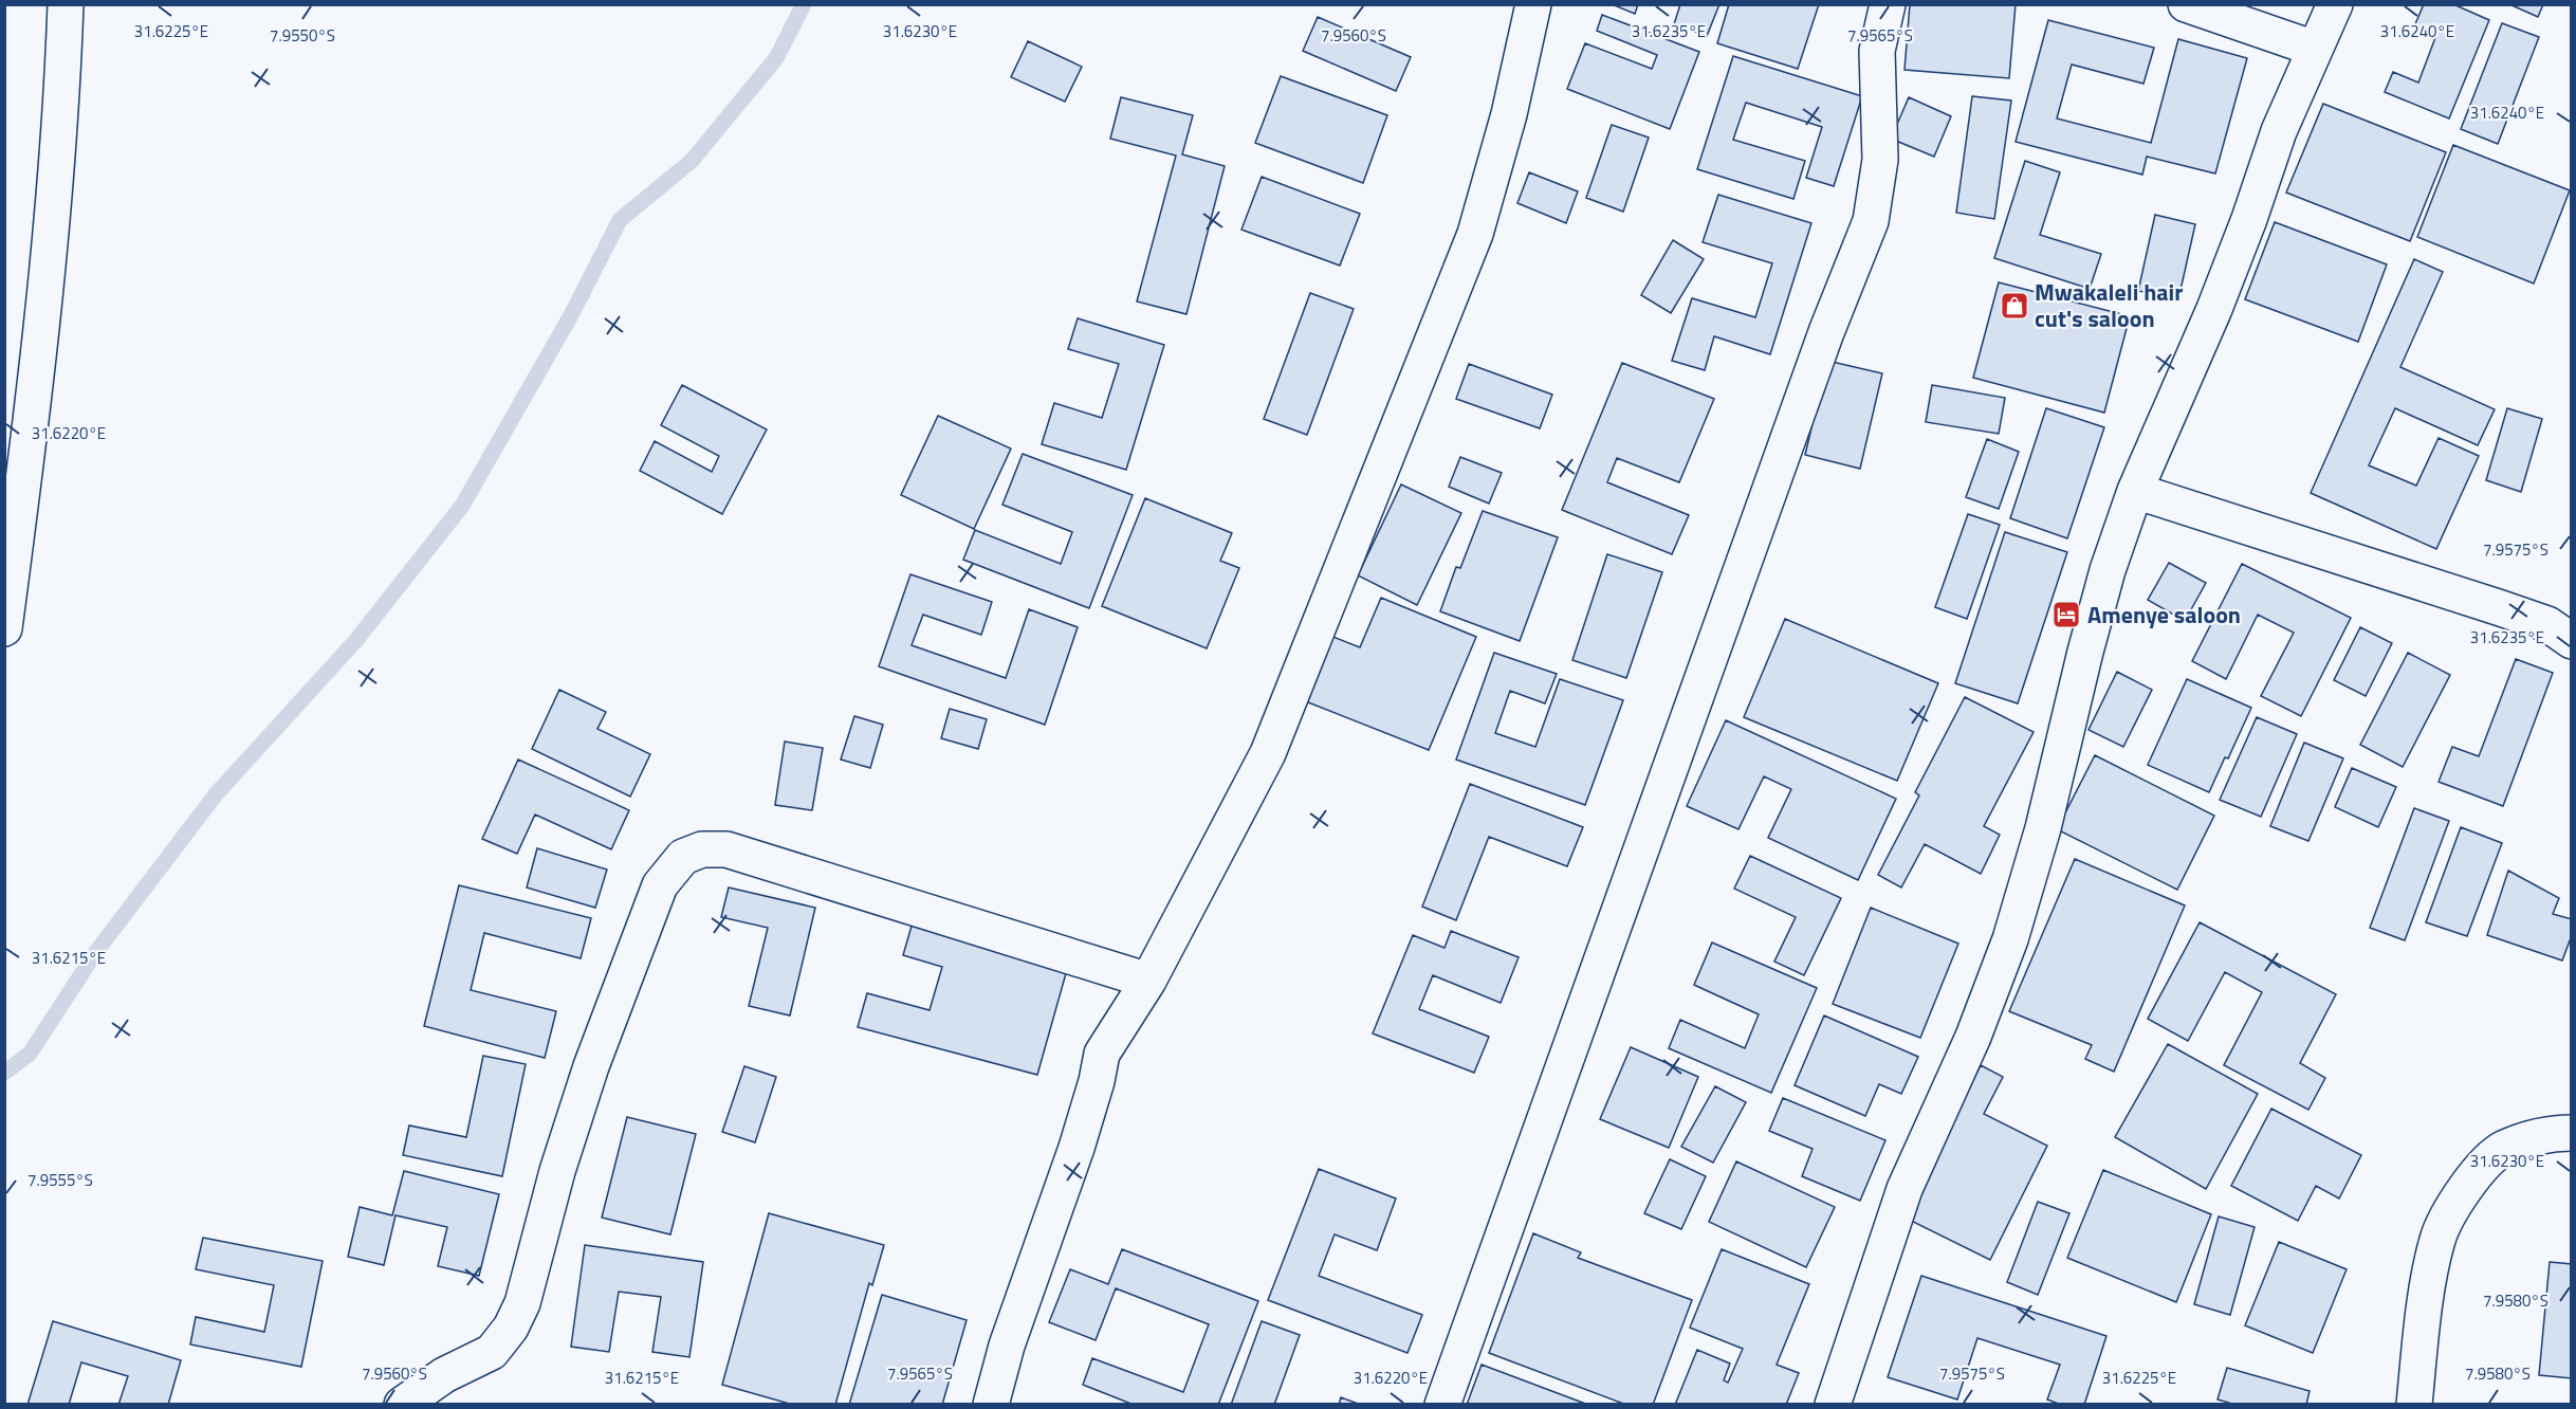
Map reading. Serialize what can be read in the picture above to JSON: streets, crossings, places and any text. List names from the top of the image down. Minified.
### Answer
{"places":{"shop":["Mwakaleli hair cut's saloon"],"hotel":["Amenye saloon"]},"coordinates":["31.6225°E","31.6230°E","31.6235°E","31.6240°E","7.9550°S","7.9560°S","7.9565°S","31.6220°E","7.9575°S","31.6215°E","7.9555°S","7.9580°S"]}
